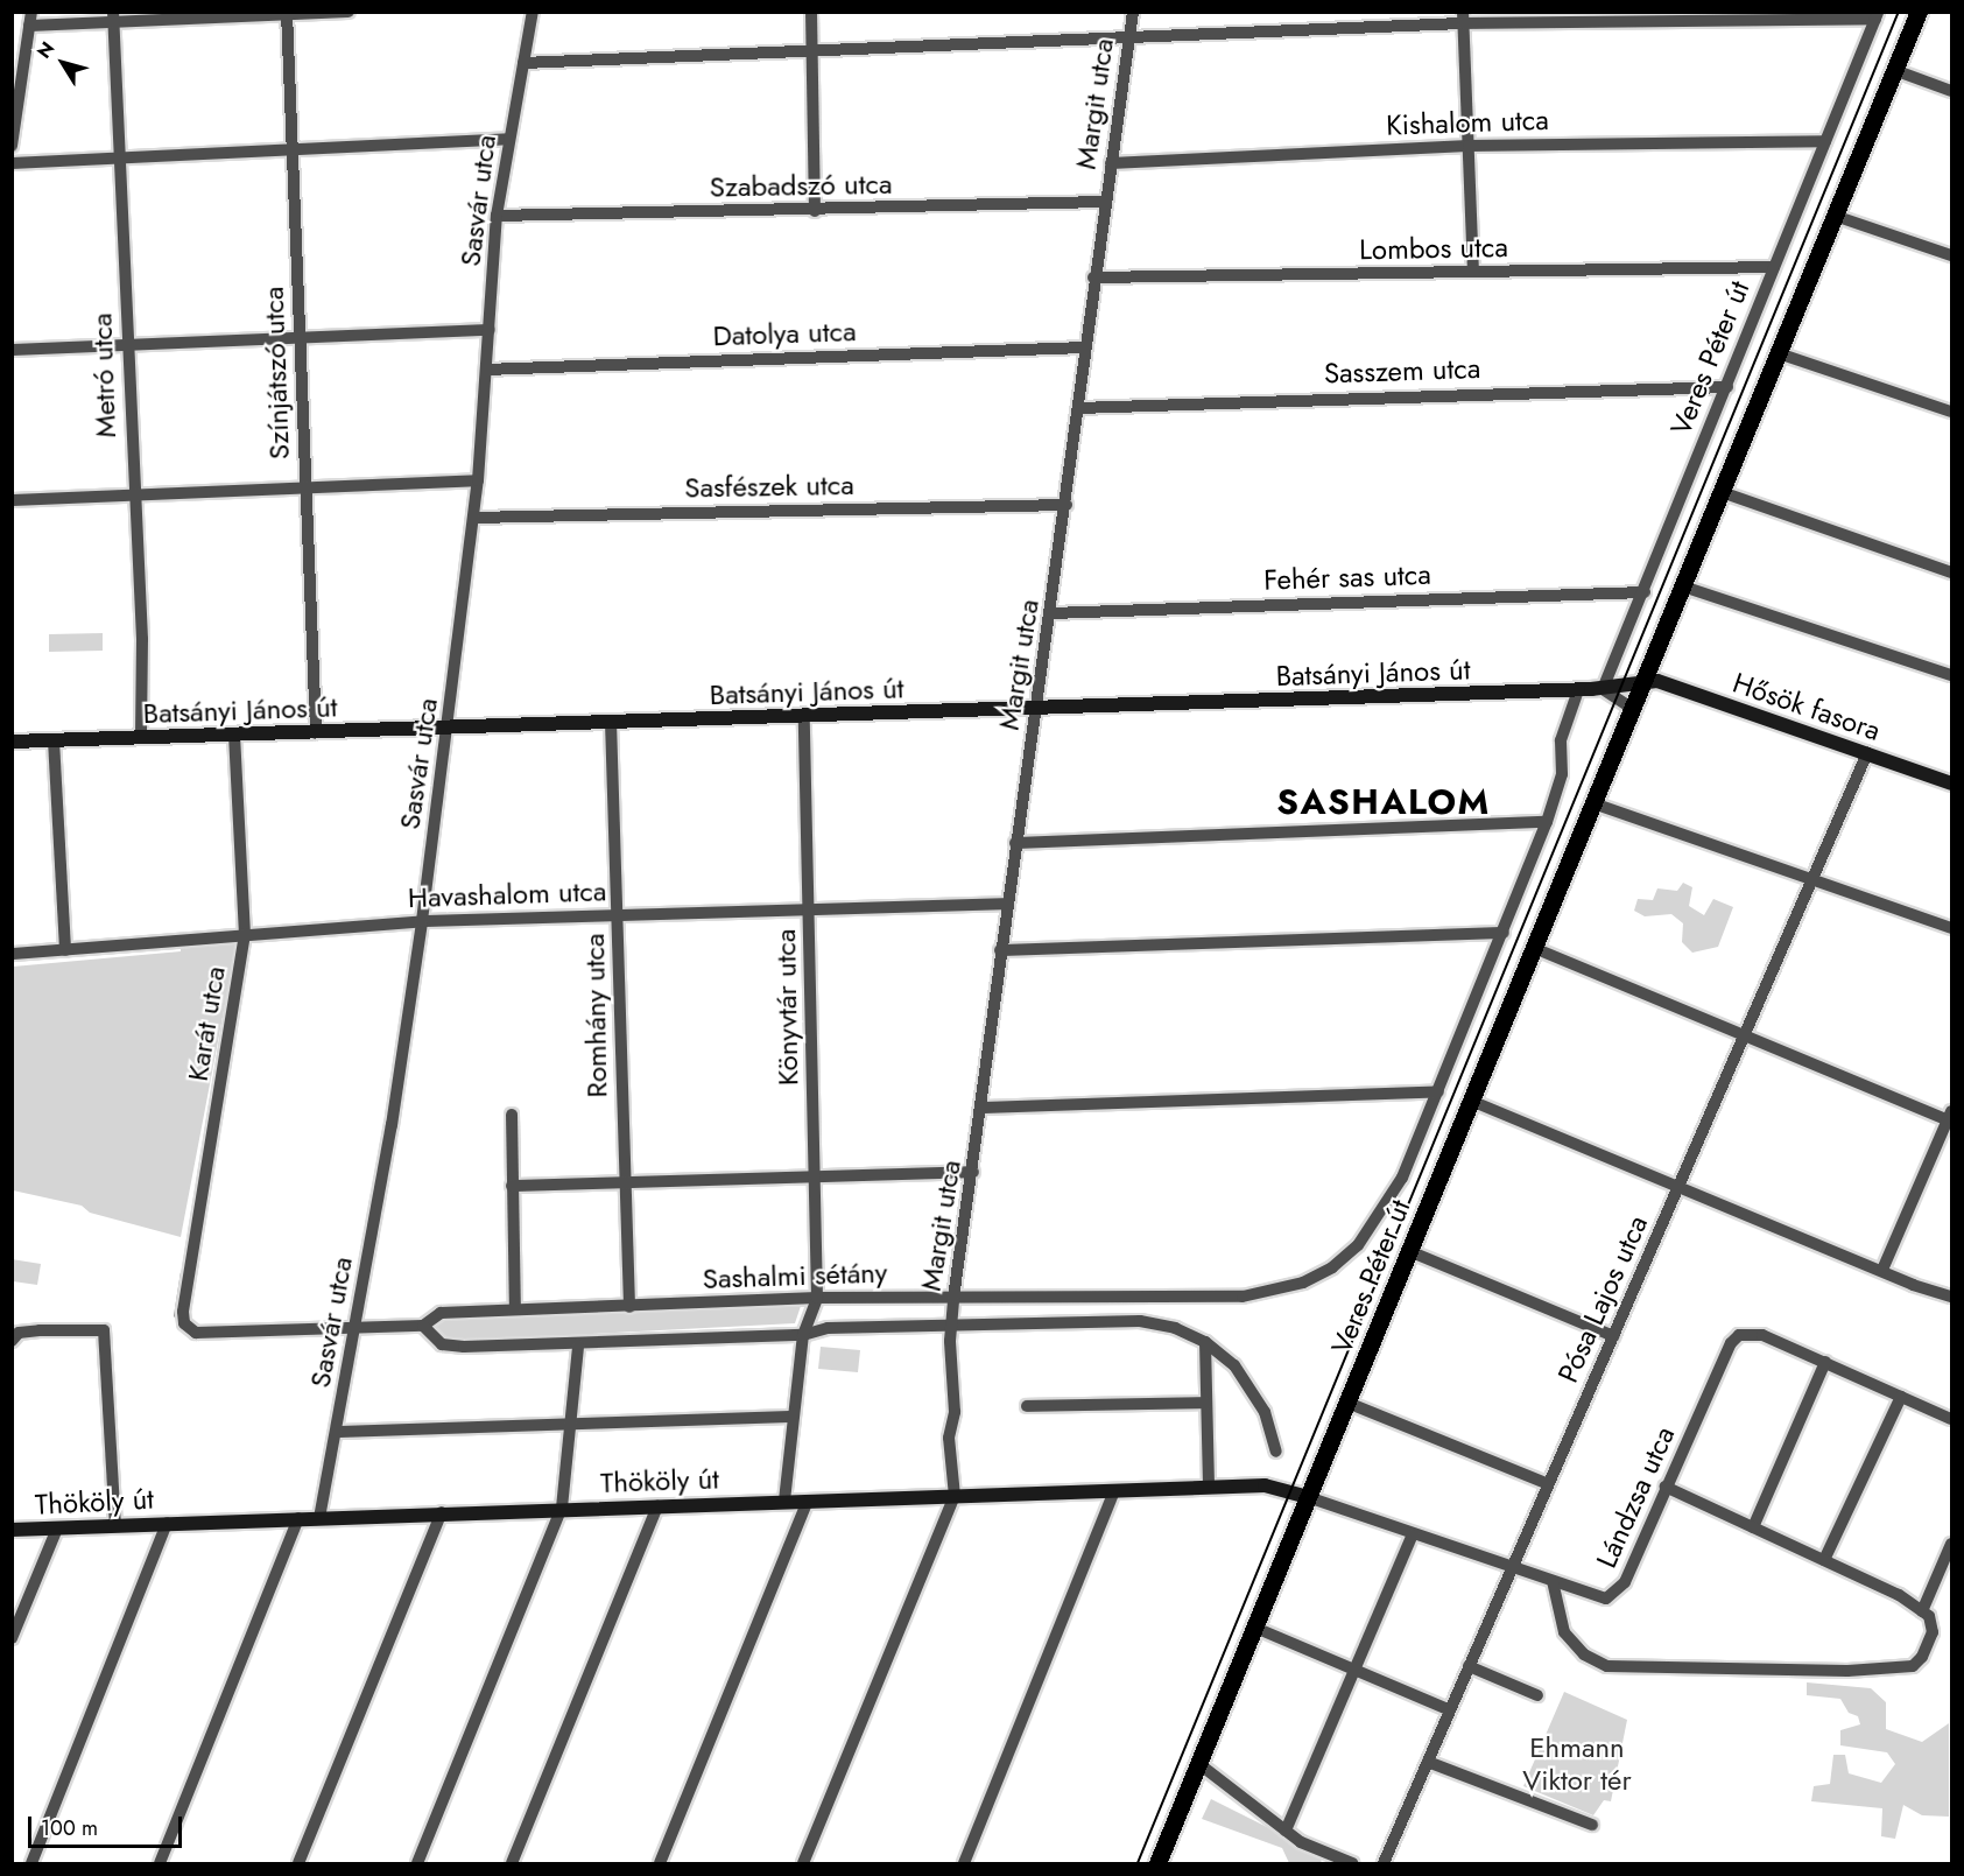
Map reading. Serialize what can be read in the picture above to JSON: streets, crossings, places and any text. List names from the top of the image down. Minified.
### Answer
{"streets":{"main road":["Veres Péter út"],"street":["Margit utca","Kishalom utca","Szabadszó utca","Sasvár utca","Lombos utca","Datolya utca","Sasszem utca","Színjátszó utca","Metró utca","Sasfészek utca","Fehér sas utca","Batsányi János út","Hősök fasora","Havashalom utca","Könyvtár utca","Romhány utca","Karát utca","Sashalmi sétány","Pósa Lajos utca","Thököly út","Lándzsa utca"]},"crossings":[["Margit utca","Kishalom utca"],["Margit utca","Szabadszó utca"],["Margit utca","Lombos utca"],["Margit utca","Datolya utca"],["Margit utca","Sasszem utca"],["Margit utca","Sasfészek utca"],["Margit utca","Fehér sas utca"],["Margit utca","Batsányi János út"],["Margit utca","Havashalom utca"],["Margit utca","Sashalmi sétány"],["Margit utca","Thököly út"],["Kishalom utca","Veres Péter út"],["Szabadszó utca","Sasvár utca"],["Sasvár utca","Datolya utca"],["Sasvár utca","Sasfészek utca"],["Sasvár utca","Batsányi János út"],["Sasvár utca","Havashalom utca"],["Sasvár utca","Sashalmi sétány"],["Sasvár utca","Thököly út"],["Lombos utca","Veres Péter út"],["Veres Péter út","Sasszem utca"],["Veres Péter út","Fehér sas utca"],["Veres Péter út","Batsányi János út"],["Veres Péter út","Hősök fasora"],["Veres Péter út","Sashalmi sétány"],["Veres Péter út","Thököly út"],["Veres Péter út","Lándzsa utca"],["Színjátszó utca","Batsányi János út"],["Metró utca","Batsányi János út"],["Batsányi János út","Hősök fasora"],["Batsányi János út","Könyvtár utca"],["Batsányi János út","Romhány utca"],["Batsányi János út","Karát utca"],["Hősök fasora","Pósa Lajos utca"],["Havashalom utca","Könyvtár utca"],["Havashalom utca","Romhány utca"],["Havashalom utca","Karát utca"],["Könyvtár utca","Sashalmi sétány"],["Romhány utca","Sashalmi sétány"],["Karát utca","Sashalmi sétány"],["Pósa Lajos utca","Lándzsa utca"],["Thököly út","Lándzsa utca"]],"districts":["SASHALOM"],"parks":["Ehmann Viktor tér"],"scale_bar":"100 m","north":"top left"}
